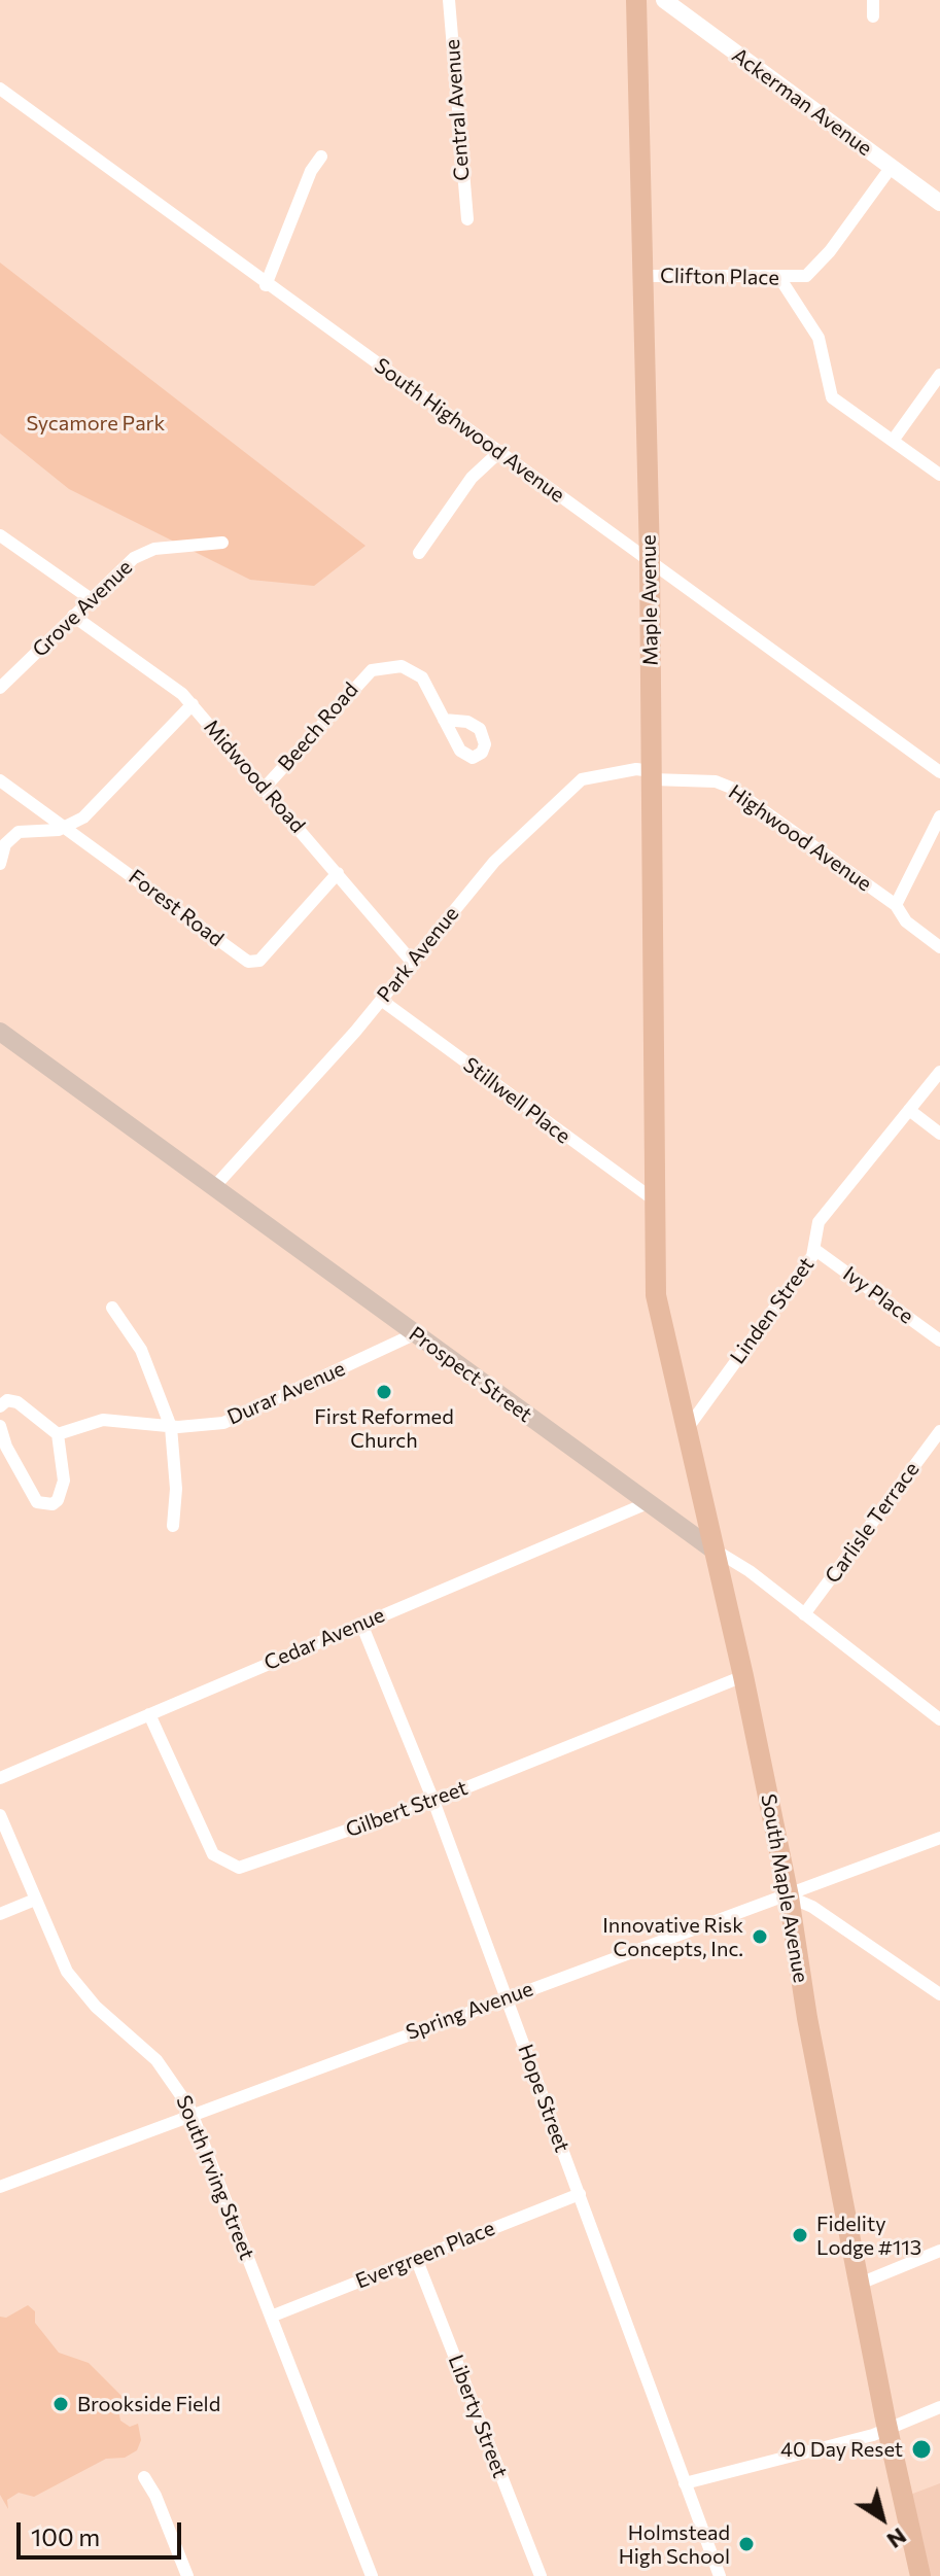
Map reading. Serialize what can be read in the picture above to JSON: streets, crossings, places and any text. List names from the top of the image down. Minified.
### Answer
{"streets":{"main road":["Maple Avenue","Prospect Street","South Maple Avenue"],"street":["Ackerman Avenue","Central Avenue","Clifton Place","South Highwood Avenue","Grove Avenue","Beech Road","Midwood Road","Highwood Avenue","Forest Road","Park Avenue","Stillwell Place","Ivy Place","Linden Street","Durar Avenue","Carlisle Terrace","Cedar Avenue","Gilbert Street","Spring Avenue","Hope Street","South Irving Street","Evergreen Place","Liberty Street"]},"crossings":[["Ackerman Avenue","Clifton Place"],["Clifton Place","Maple Avenue"],["South Highwood Avenue","Maple Avenue"],["Maple Avenue","Highwood Avenue"],["Maple Avenue","Park Avenue"],["Maple Avenue","Stillwell Place"],["Maple Avenue","South Maple Avenue"],["Grove Avenue","Midwood Road"],["Beech Road","Midwood Road"],["Midwood Road","Forest Road"],["Midwood Road","Park Avenue"],["Highwood Avenue","Park Avenue"],["Park Avenue","Stillwell Place"],["Park Avenue","Prospect Street"],["Stillwell Place","South Maple Avenue"],["Ivy Place","Linden Street"],["Linden Street","South Maple Avenue"],["Prospect Street","Durar Avenue"],["Prospect Street","Carlisle Terrace"],["Prospect Street","Cedar Avenue"],["Prospect Street","South Maple Avenue"],["Cedar Avenue","Gilbert Street"],["Cedar Avenue","Hope Street"],["Gilbert Street","South Maple Avenue"],["Gilbert Street","Hope Street"],["South Maple Avenue","Spring Avenue"],["Spring Avenue","Hope Street"],["Spring Avenue","South Irving Street"],["Hope Street","Evergreen Place"],["South Irving Street","Evergreen Place"],["Evergreen Place","Liberty Street"]],"parks":["Sycamore Park"],"places":["First Reformed Church","Innovative Risk Concepts, Inc.","Fidelity Lodge #113","Brookside Field","40 Day Reset","Holmstead High School"],"scale_bar":"100 m","north":"bottom right"}
